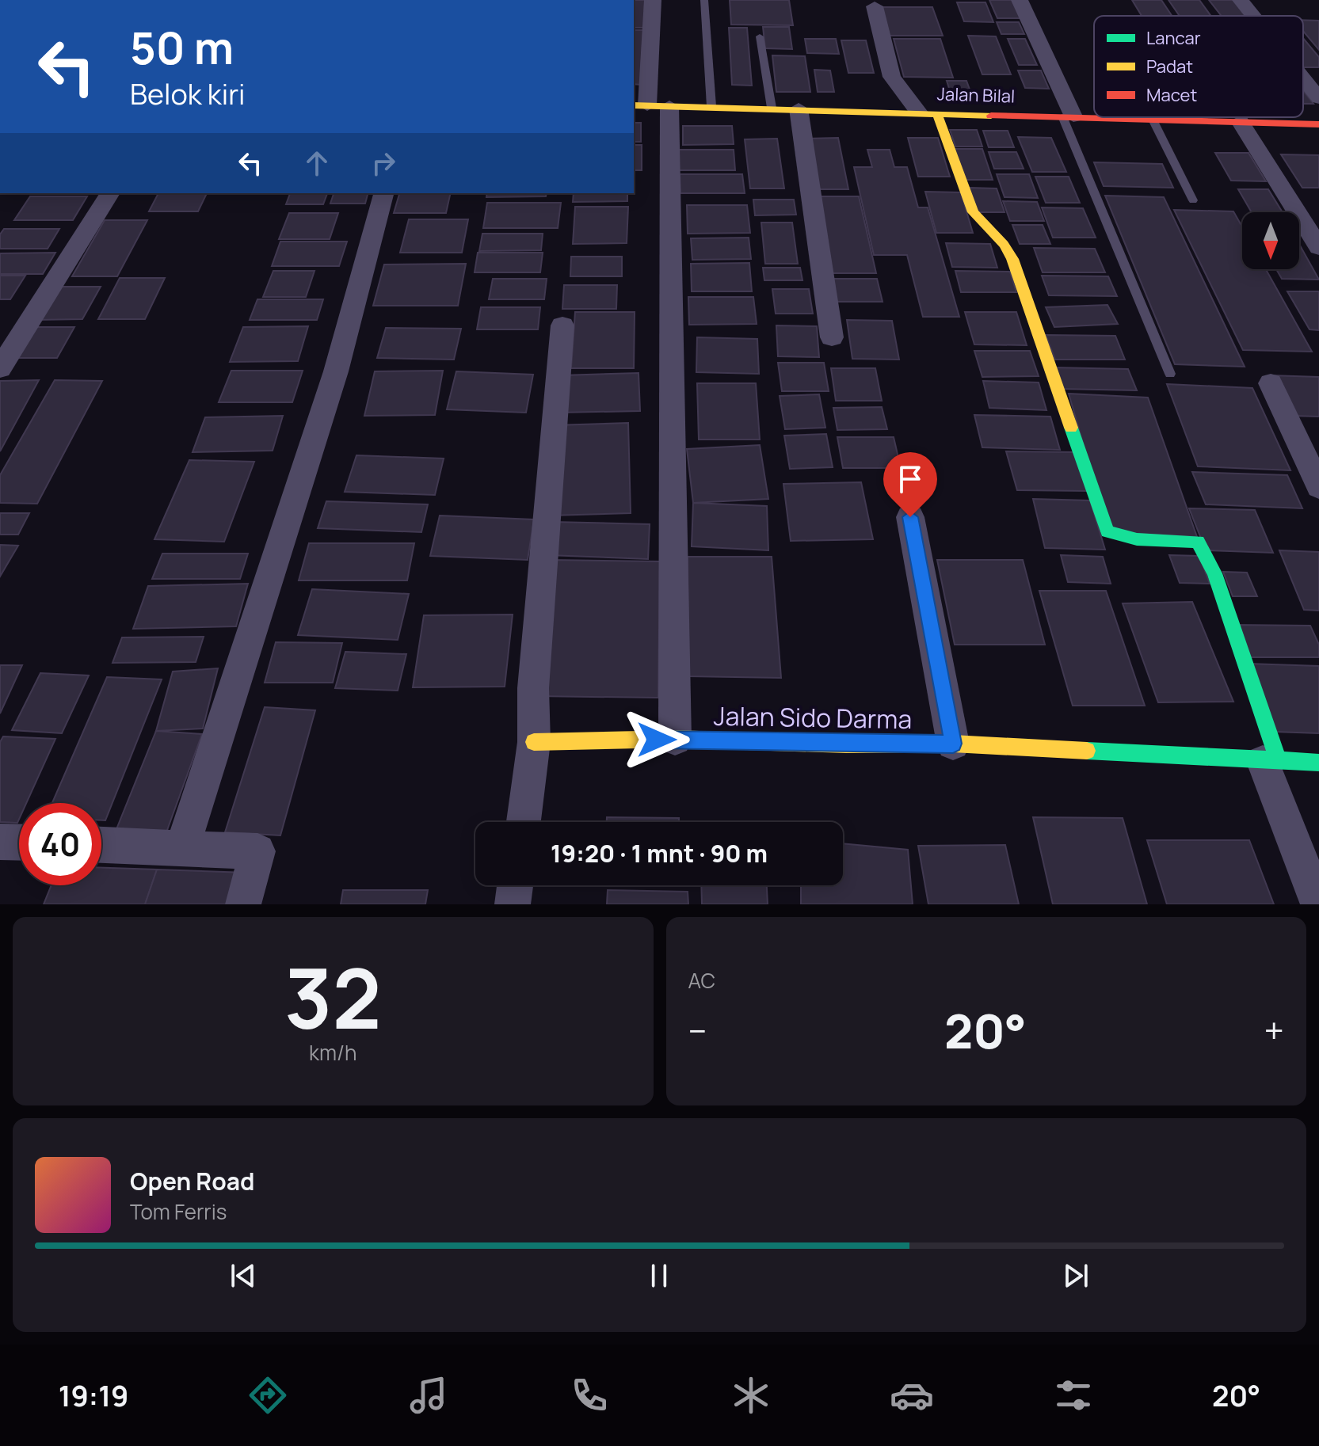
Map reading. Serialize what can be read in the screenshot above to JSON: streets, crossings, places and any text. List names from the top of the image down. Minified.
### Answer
{"streets":{"street":["Jalan Bilal","Jalan Sido Darma"]},"legend":["Lancar","Padat","Macet"],"north":"bottom","page":{"turn":["50 m","Belok kiri"],"limit":"40","trip":"19:20 · 1 mnt · 90 m","tile":[["32","km/h"],"AC"],"heat":["−","20°","+"],"song":["Open Road","Tom Ferris"],"tabs":["19:19","20°"]}}
